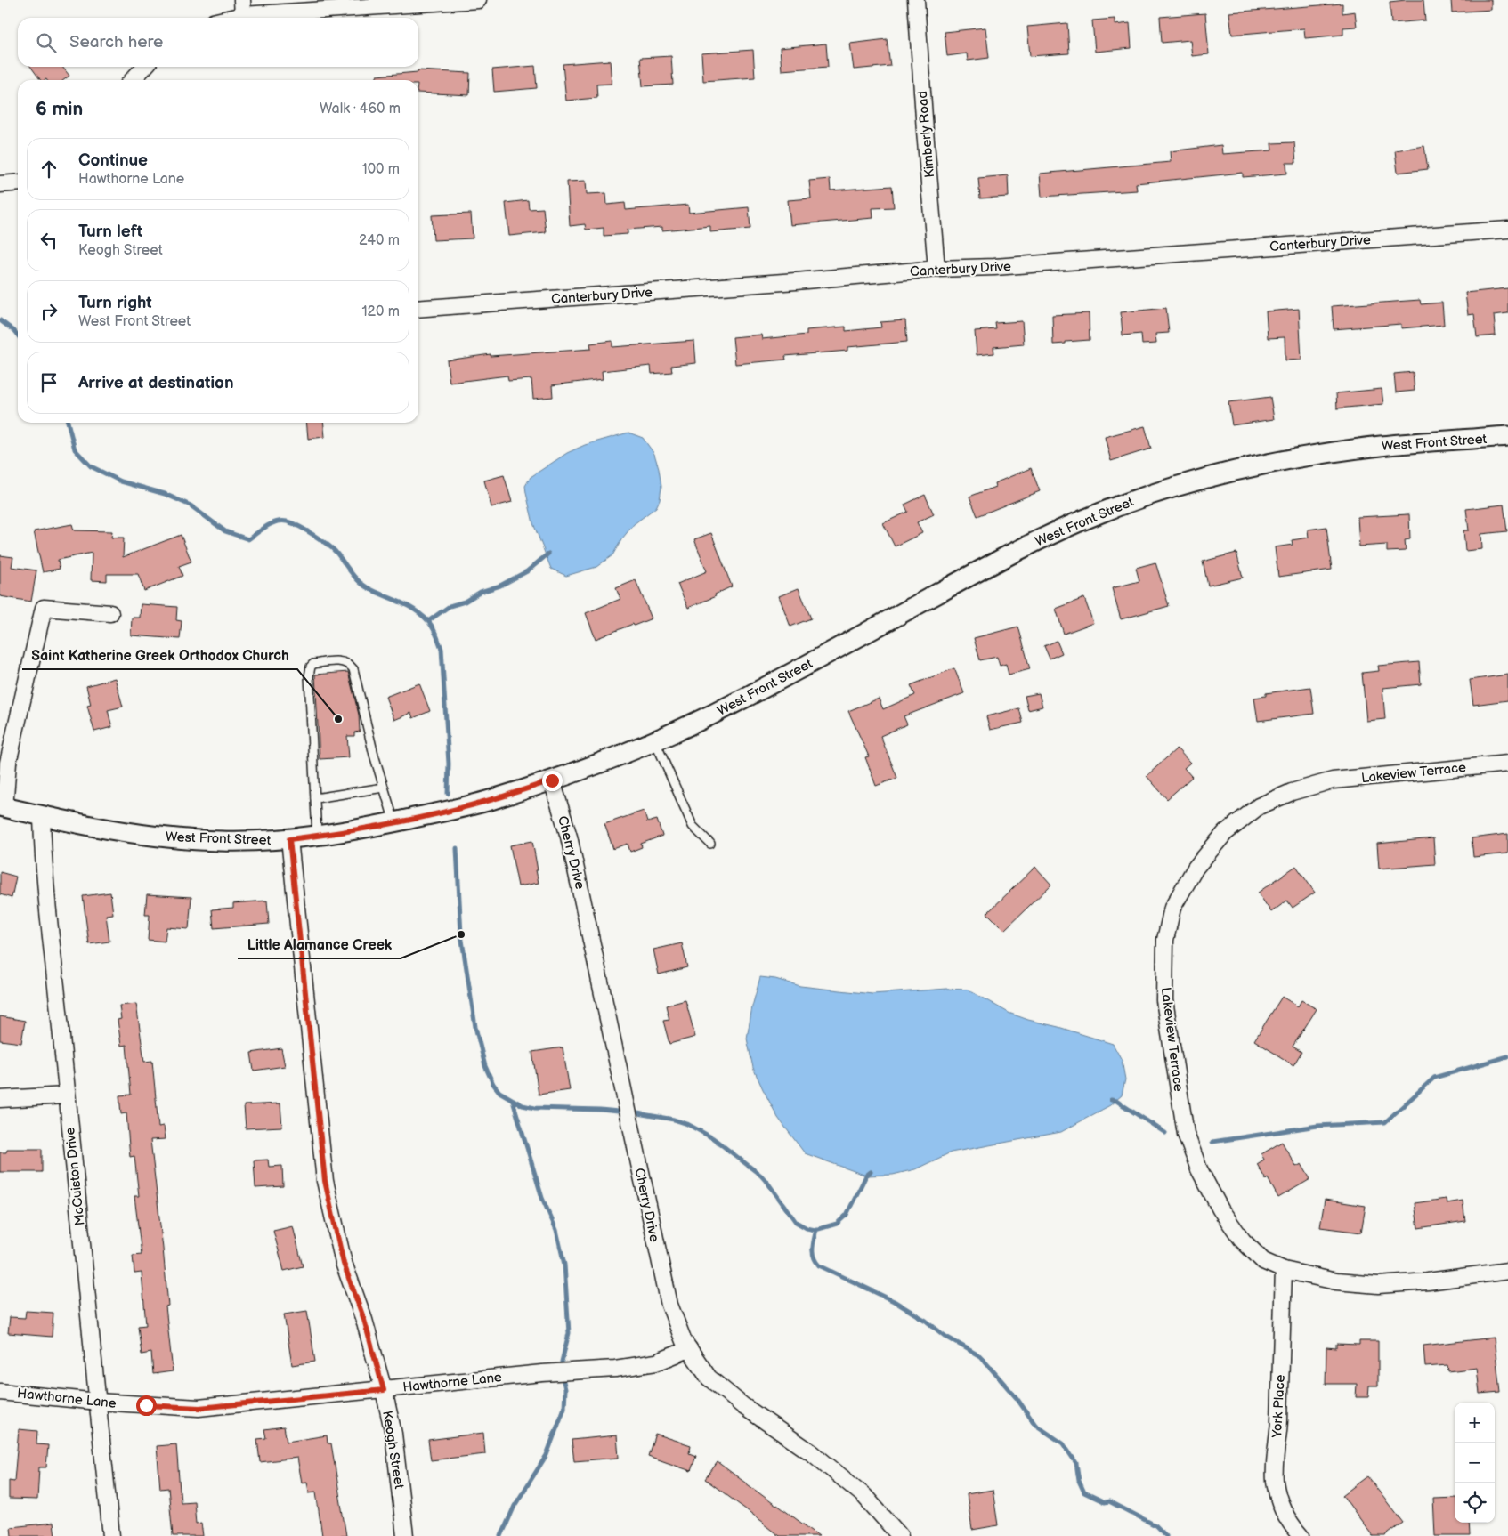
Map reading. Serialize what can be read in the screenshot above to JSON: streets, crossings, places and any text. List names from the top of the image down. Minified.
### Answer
{"streets":{"street":["Kimberly Road","Canterbury Drive","West Front Street","Lakeview Terrace","Cherry Drive","McCuiston Drive","Hawthorne Lane","York Place","Keogh Street"]},"crossings":[["Kimberly Road","Canterbury Drive"],["West Front Street","Cherry Drive"],["West Front Street","McCuiston Drive"],["West Front Street","Keogh Street"],["Lakeview Terrace","York Place"],["Cherry Drive","Hawthorne Lane"],["McCuiston Drive","Hawthorne Lane"],["Hawthorne Lane","Keogh Street"]],"places":["Saint Katherine Greek Orthodox Church","Little Alamance Creek"],"page":{"search":"Search here","heading":["6 min","Walk · 460 m"],"list":[["Continue","Hawthorne Lane","100 m"],["Turn left","Keogh Street","240 m"],["Turn right","West Front Street","120 m"],"Arrive at destination"],"map_buttons":["+","−"]}}
